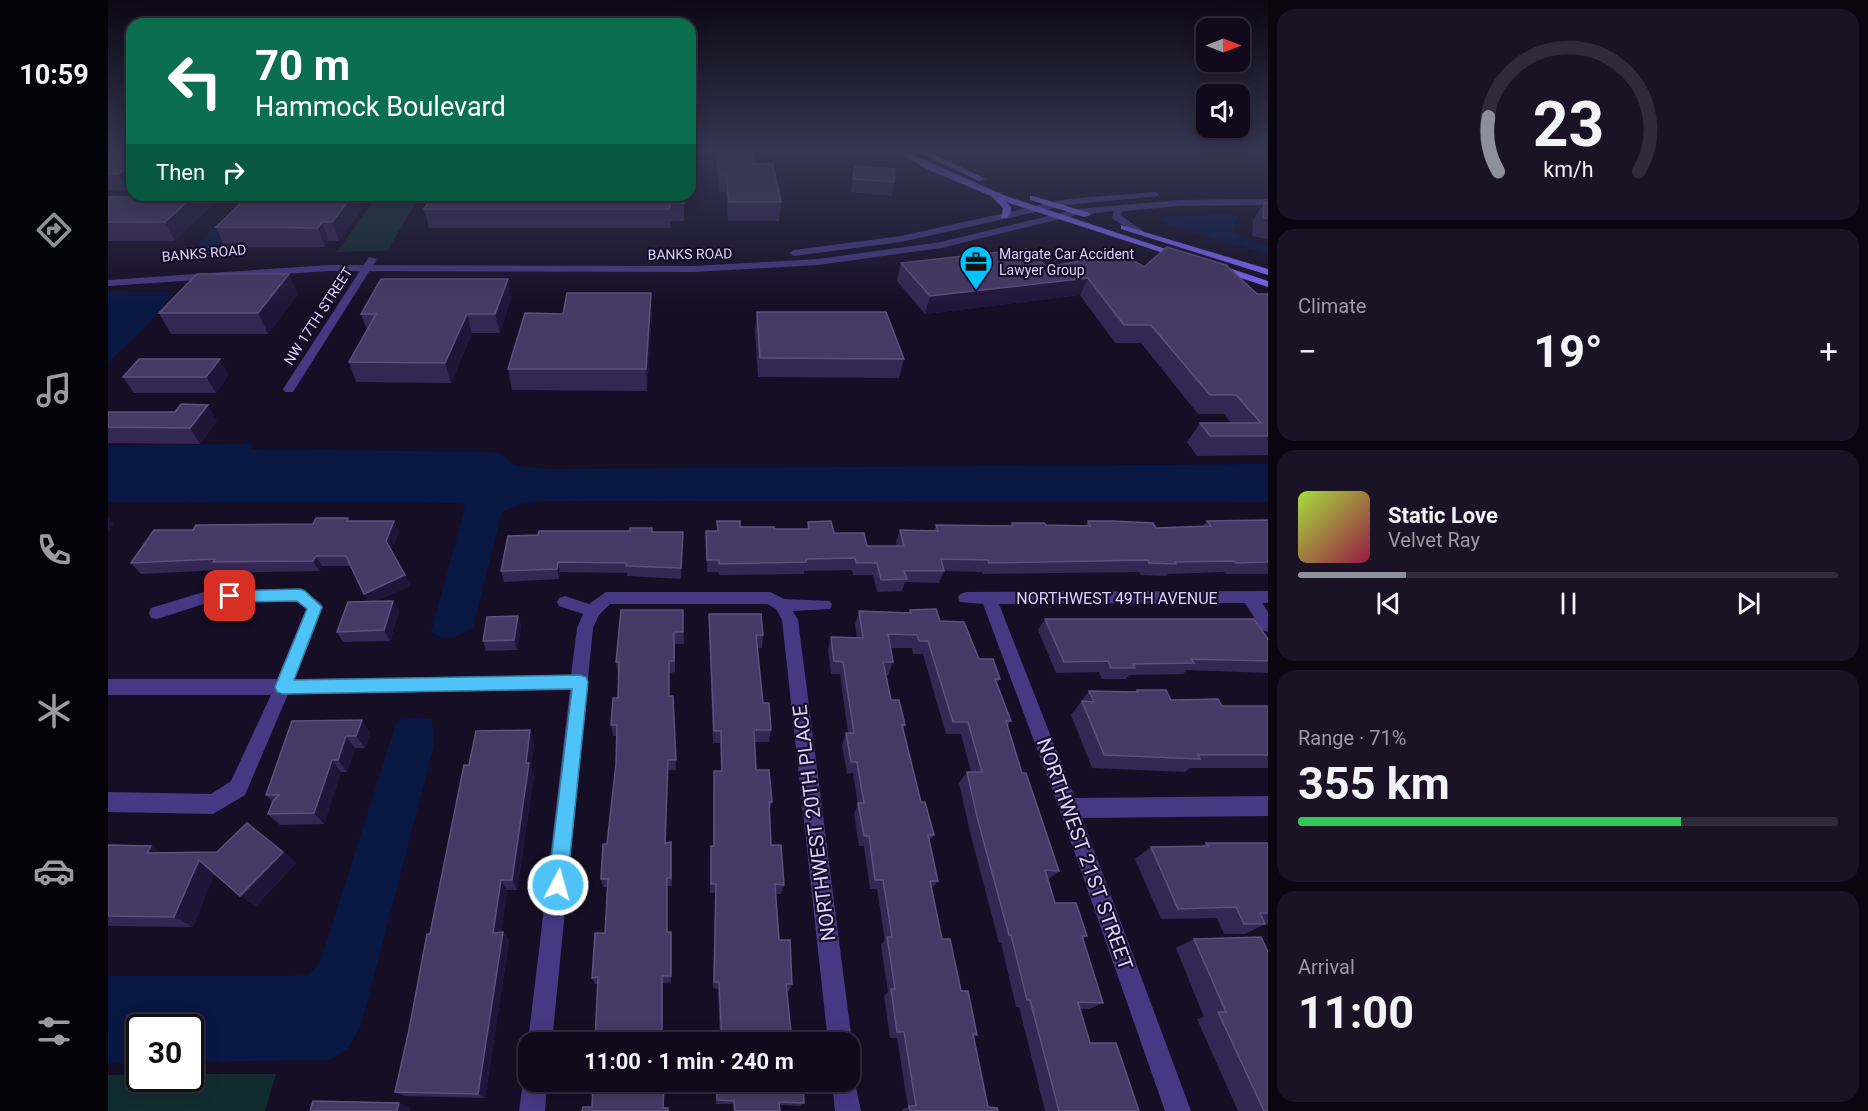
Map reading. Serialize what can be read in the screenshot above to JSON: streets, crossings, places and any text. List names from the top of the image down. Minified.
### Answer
{"streets":{"street":["BANKS ROAD","NW 17TH STREET","NORTHWEST 49TH AVENUE","NORTHWEST 20TH PLACE","NORTHWEST 21ST STREET"]},"crossings":[["BANKS ROAD","NW 17TH STREET"],["NORTHWEST 49TH AVENUE","NORTHWEST 21ST STREET"]],"places":{"office":["Margate Car Accident Lawyer Group"]},"north":"right","page":{"tabs":"10:59","turn":["70 m","Hammock Boulevard"],"then":"Then","tile":["Climate",["Range · 71%","355 km"],["Arrival","11:00"]],"heat":["−","19°","+"],"song":["Static Love","Velvet Ray"],"limit":"30","trip":"11:00 · 1 min · 240 m","gauge":["23","km/h"]}}
